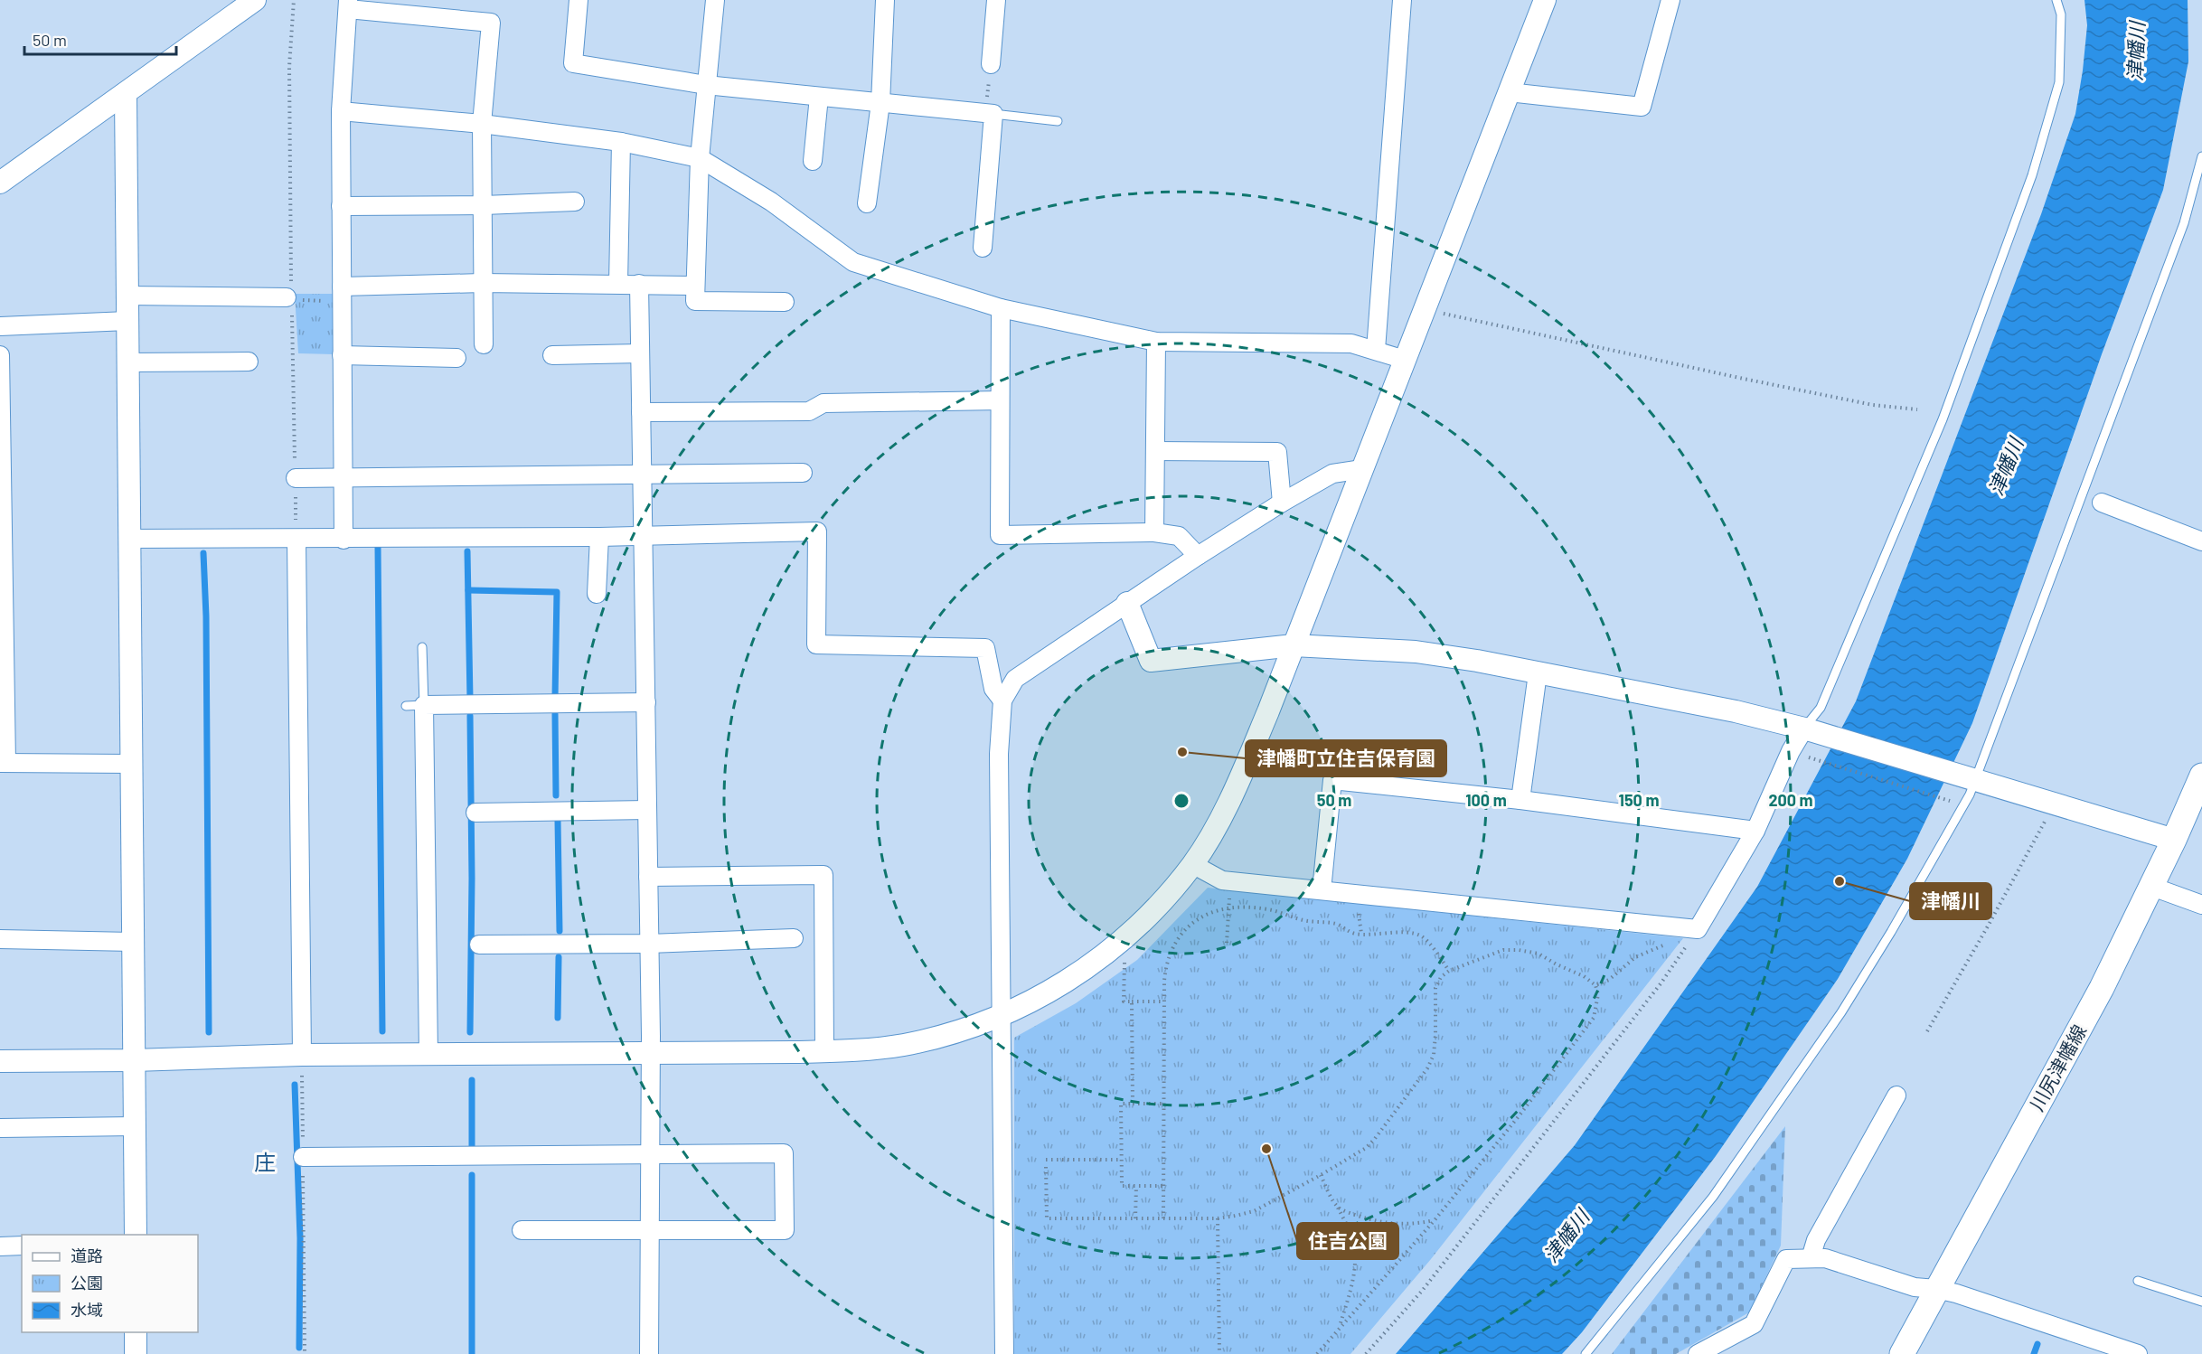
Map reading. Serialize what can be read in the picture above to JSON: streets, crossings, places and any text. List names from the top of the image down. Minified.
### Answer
{"streets":{"main road":["川尻津幡線"]},"districts":["庄"],"water":["津幡川"],"places":["津幡町立住吉保育園","津幡川","住吉公園"],"legend":["道路","公園","水域"],"scale_bar":"50 m","rings":["50 m","100 m","150 m","200 m"]}
